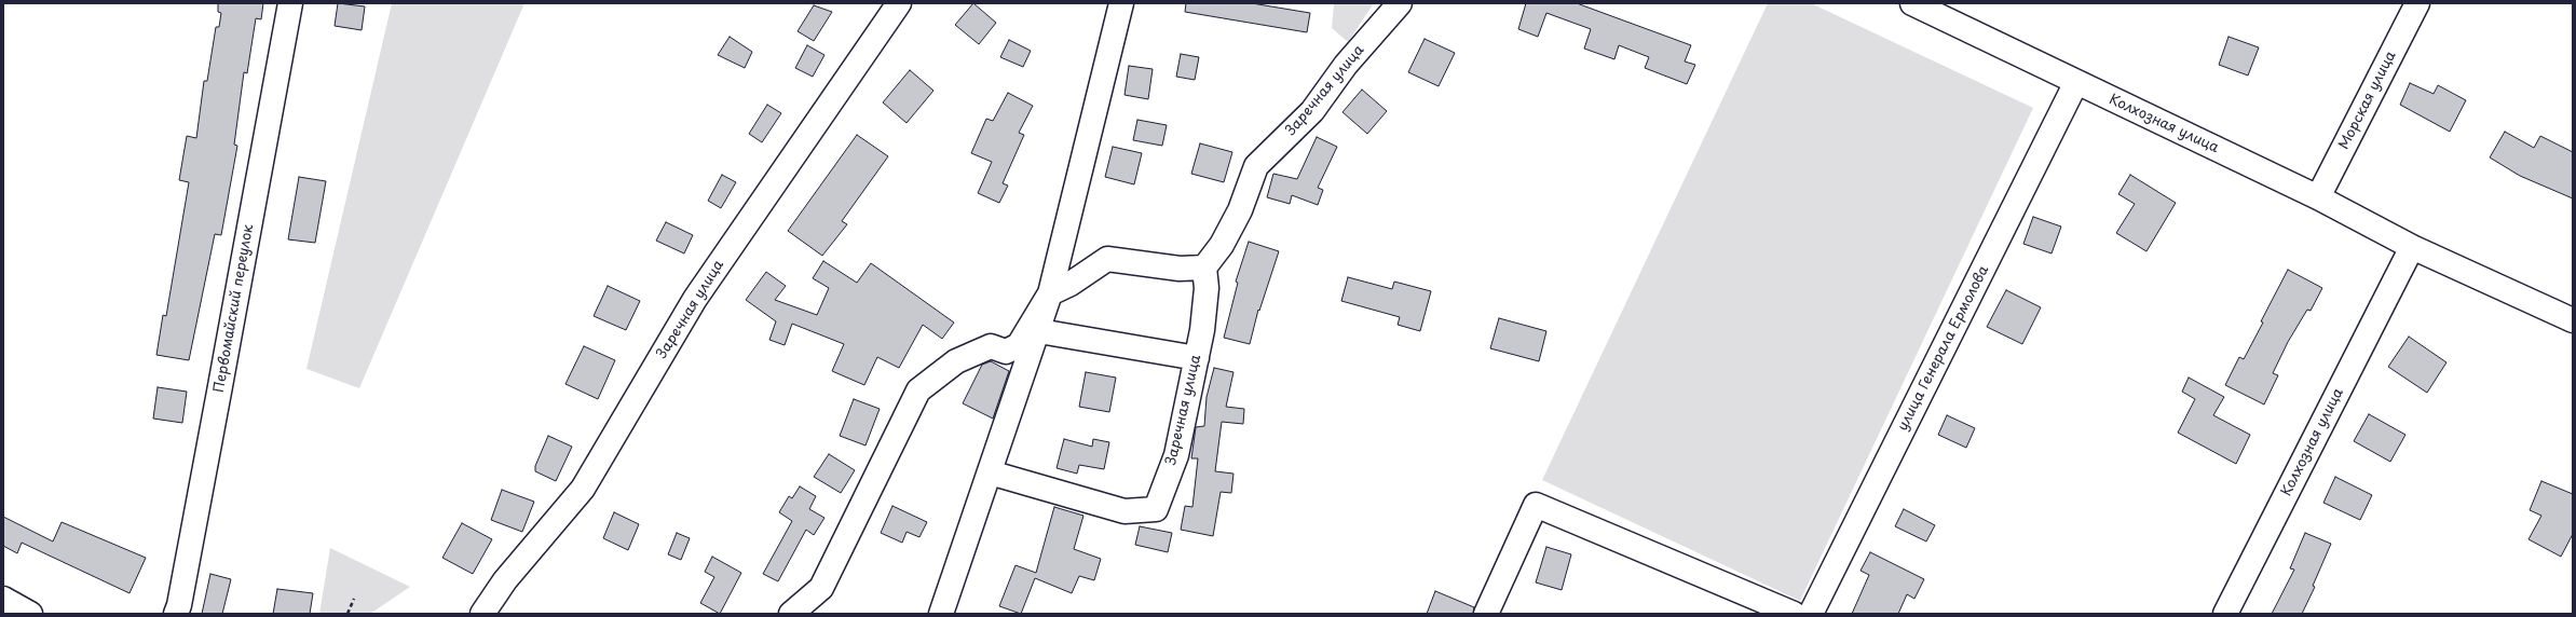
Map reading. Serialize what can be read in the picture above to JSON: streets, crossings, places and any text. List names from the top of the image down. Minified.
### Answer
{"streets":{"street":["Заречная улица","Морская улица","Колхозная улица","Первомайский переулок","улица Генерала Ермолова"]},"crossings":[["Морская улица","Колхозная улица"],["Колхозная улица","улица Генерала Ермолова"]]}
